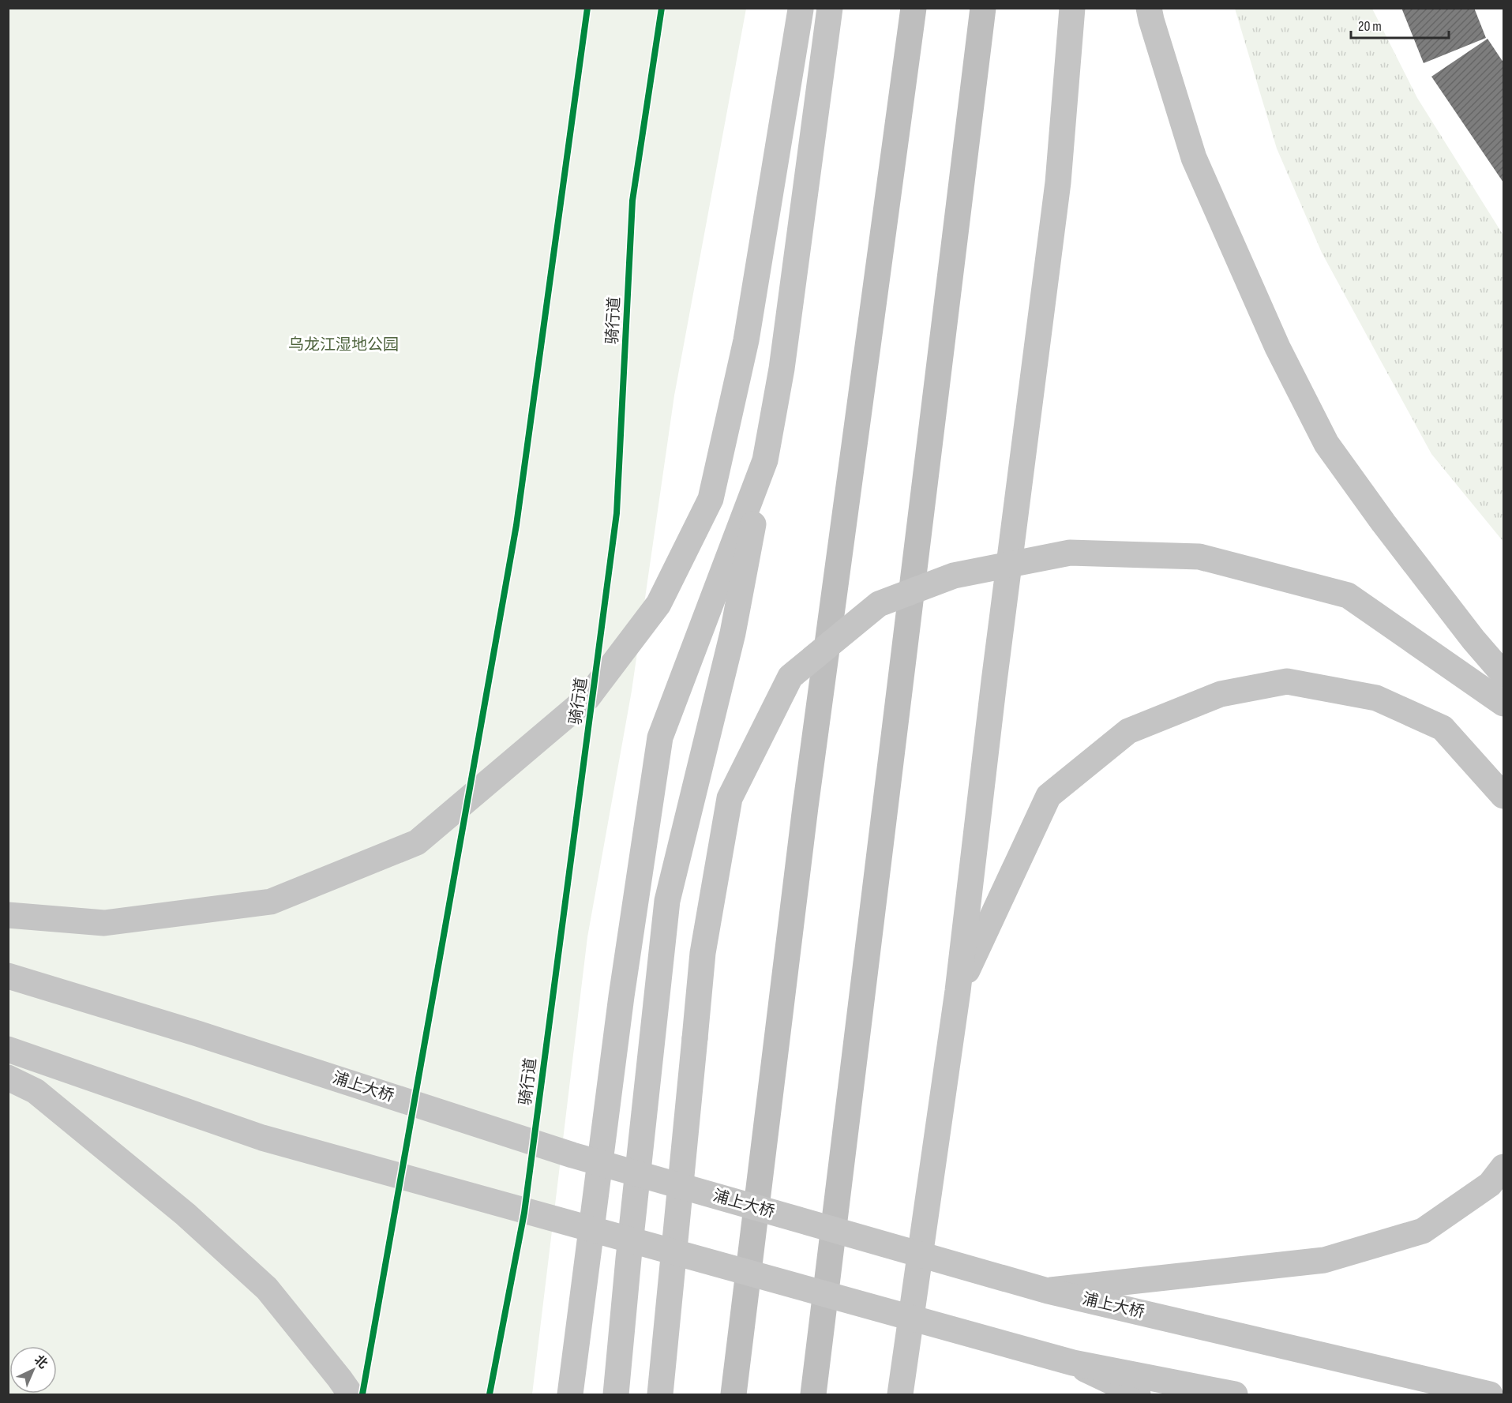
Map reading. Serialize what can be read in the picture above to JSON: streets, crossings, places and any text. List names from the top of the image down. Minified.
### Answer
{"streets":{"main road":["浦上大桥"],"cycle path":["骑行道"]},"parks":["乌龙江湿地公园"],"scale_bar":"20 m","north":"top right"}
